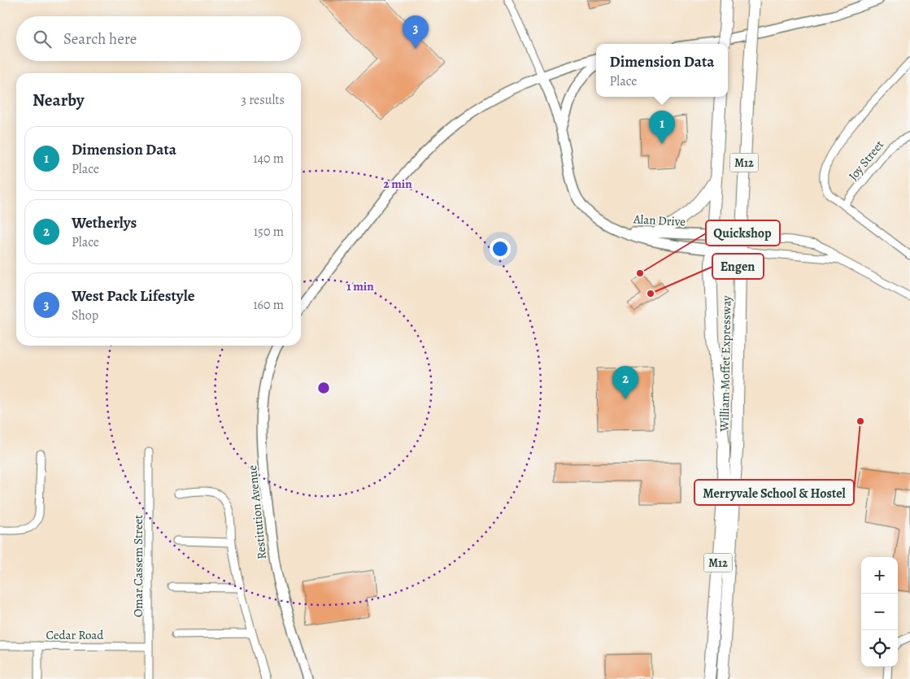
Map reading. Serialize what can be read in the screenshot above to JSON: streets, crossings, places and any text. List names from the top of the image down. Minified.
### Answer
{"streets":{"main road":["M12","William Moffet Expressway"],"street":["Joy Street","Alan Drive","Restitution Avenue","Omar Cassem Street","Cedar Road"]},"crossings":[["Alan Drive","William Moffet Expressway"],["Omar Cassem Street","Cedar Road"]],"places":["Quickshop","Engen","Merryvale School & Hostel"],"page":{"pins":["3","1","2"],"search":"Search here","popup":["Dimension Data","Place"],"heading":["Nearby","3 results"],"list":[{"mark":"1","name":"Dimension Data","note":"Place","value":"140 m"},{"mark":"2","name":"Wetherlys","note":"Place","value":"150 m"},{"mark":"3","name":"West Pack Lifestyle","note":"Shop","value":"160 m"}],"map_buttons":["+","−"]},"rings":["2 min","1 min"]}
